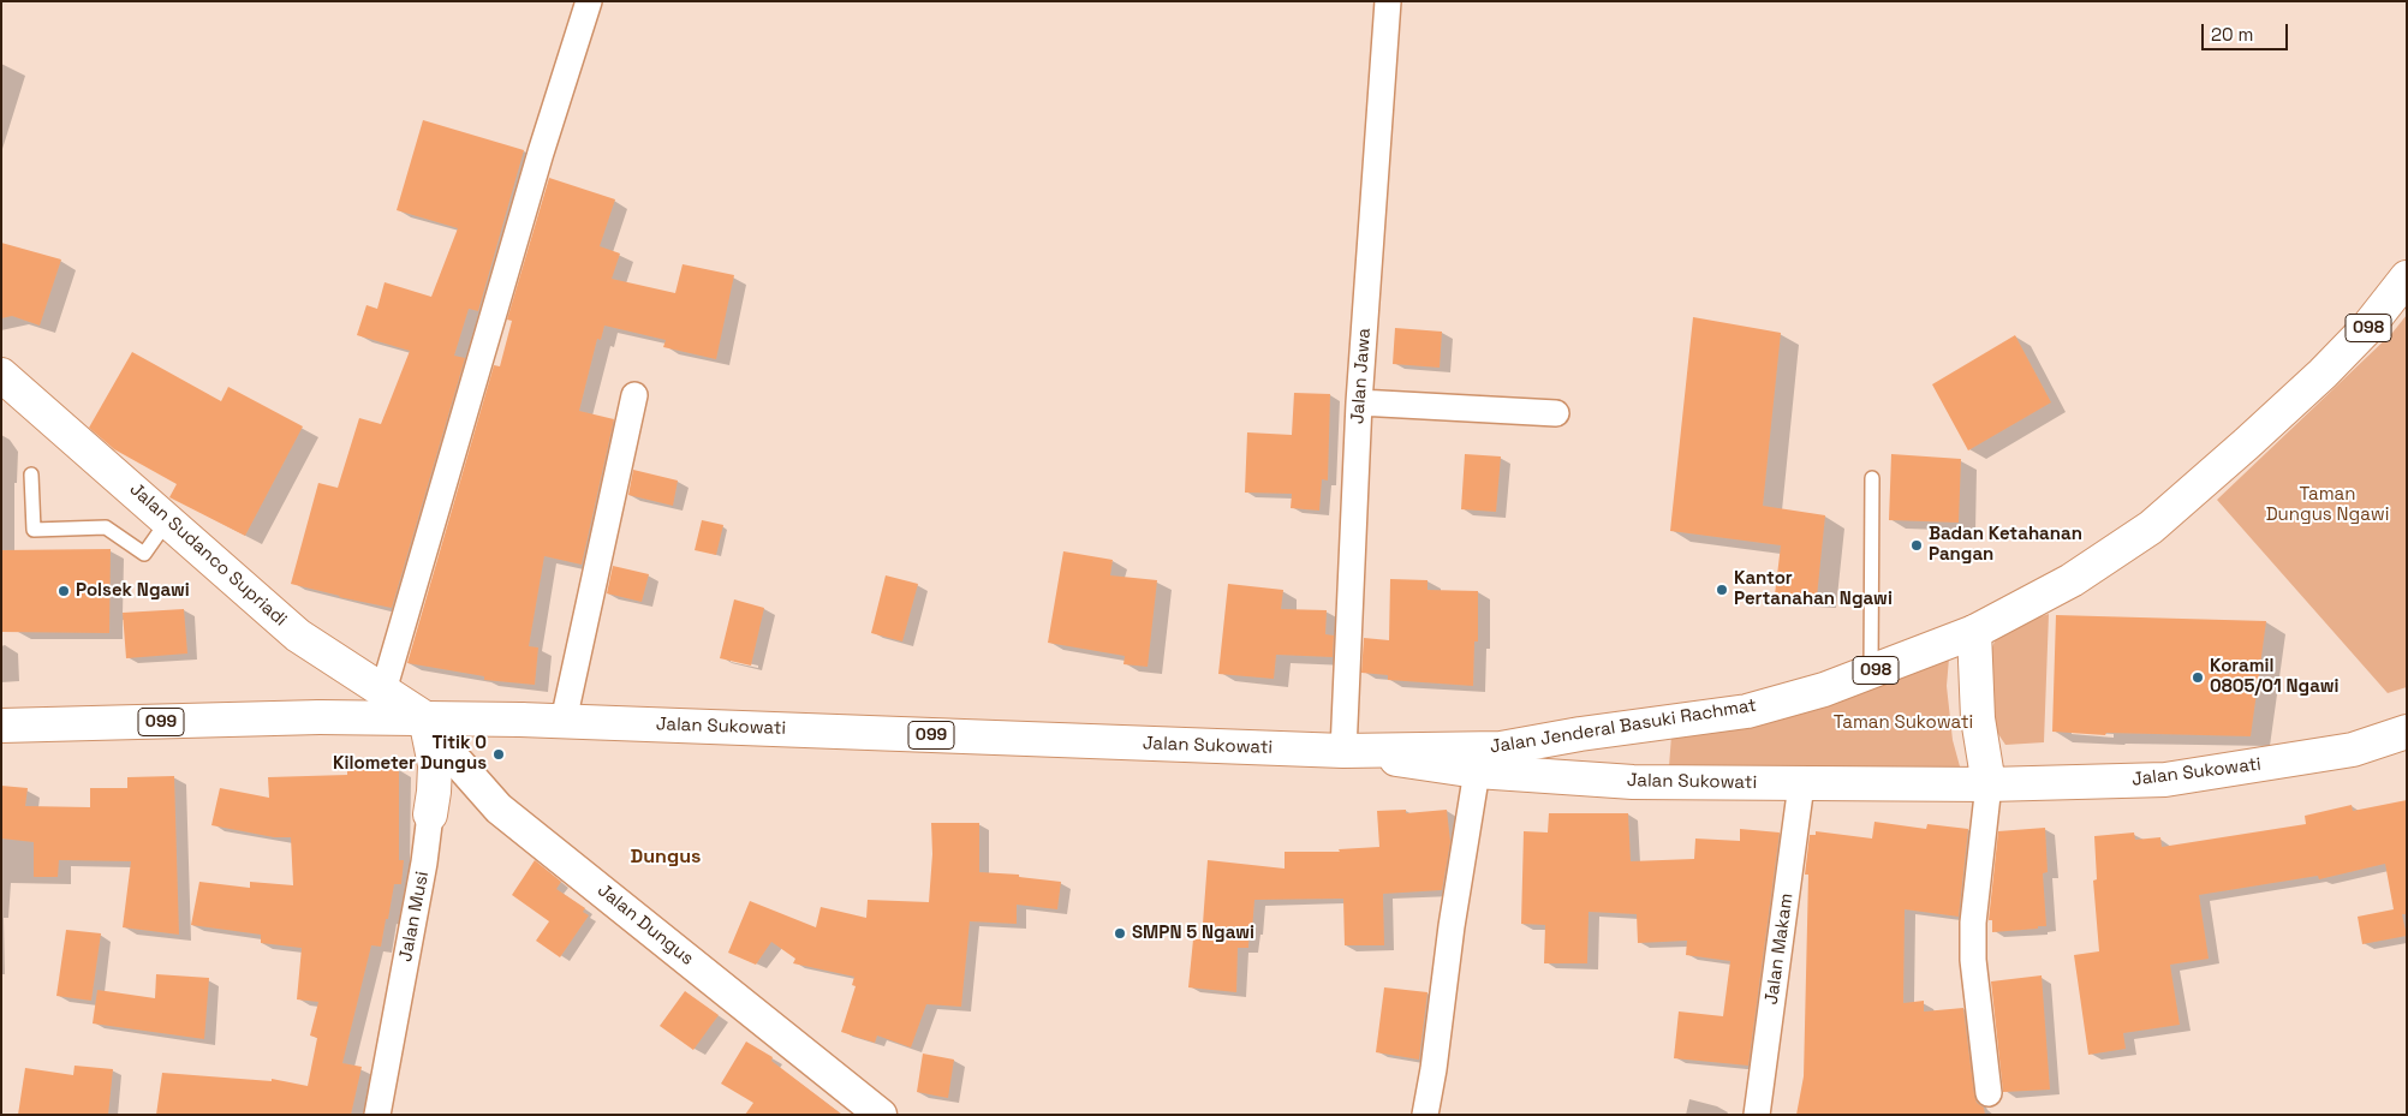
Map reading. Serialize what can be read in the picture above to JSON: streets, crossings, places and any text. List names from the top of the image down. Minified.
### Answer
{"streets":{"main road":["098","Jalan Sudanco Supriadi","099","Jalan Sukowati","Jalan Jenderal Basuki Rachmat","Jalan Musi"],"street":["Jalan Jawa","Jalan Dungus","Jalan Makam"]},"crossings":[["Jalan Jawa","Jalan Sukowati"],["Jalan Jawa","Jalan Jenderal Basuki Rachmat"],["Jalan Sudanco Supriadi","Jalan Sukowati"],["Jalan Sudanco Supriadi","Jalan Musi"],["Jalan Sudanco Supriadi","Jalan Dungus"],["Jalan Sukowati","Jalan Jenderal Basuki Rachmat"],["Jalan Sukowati","Jalan Musi"],["Jalan Sukowati","Jalan Dungus"],["Jalan Sukowati","Jalan Makam"],["Jalan Musi","Jalan Dungus"]],"districts":["Dungus"],"parks":["Taman Dungus Ngawi","Taman Sukowati"],"places":["Badan Ketahanan Pangan","Kantor Pertanahan Ngawi","Polsek Ngawi","Koramil 0805/01 Ngawi","Titik 0 Kilometer Dungus","SMPN 5 Ngawi"],"scale_bar":"20 m"}
